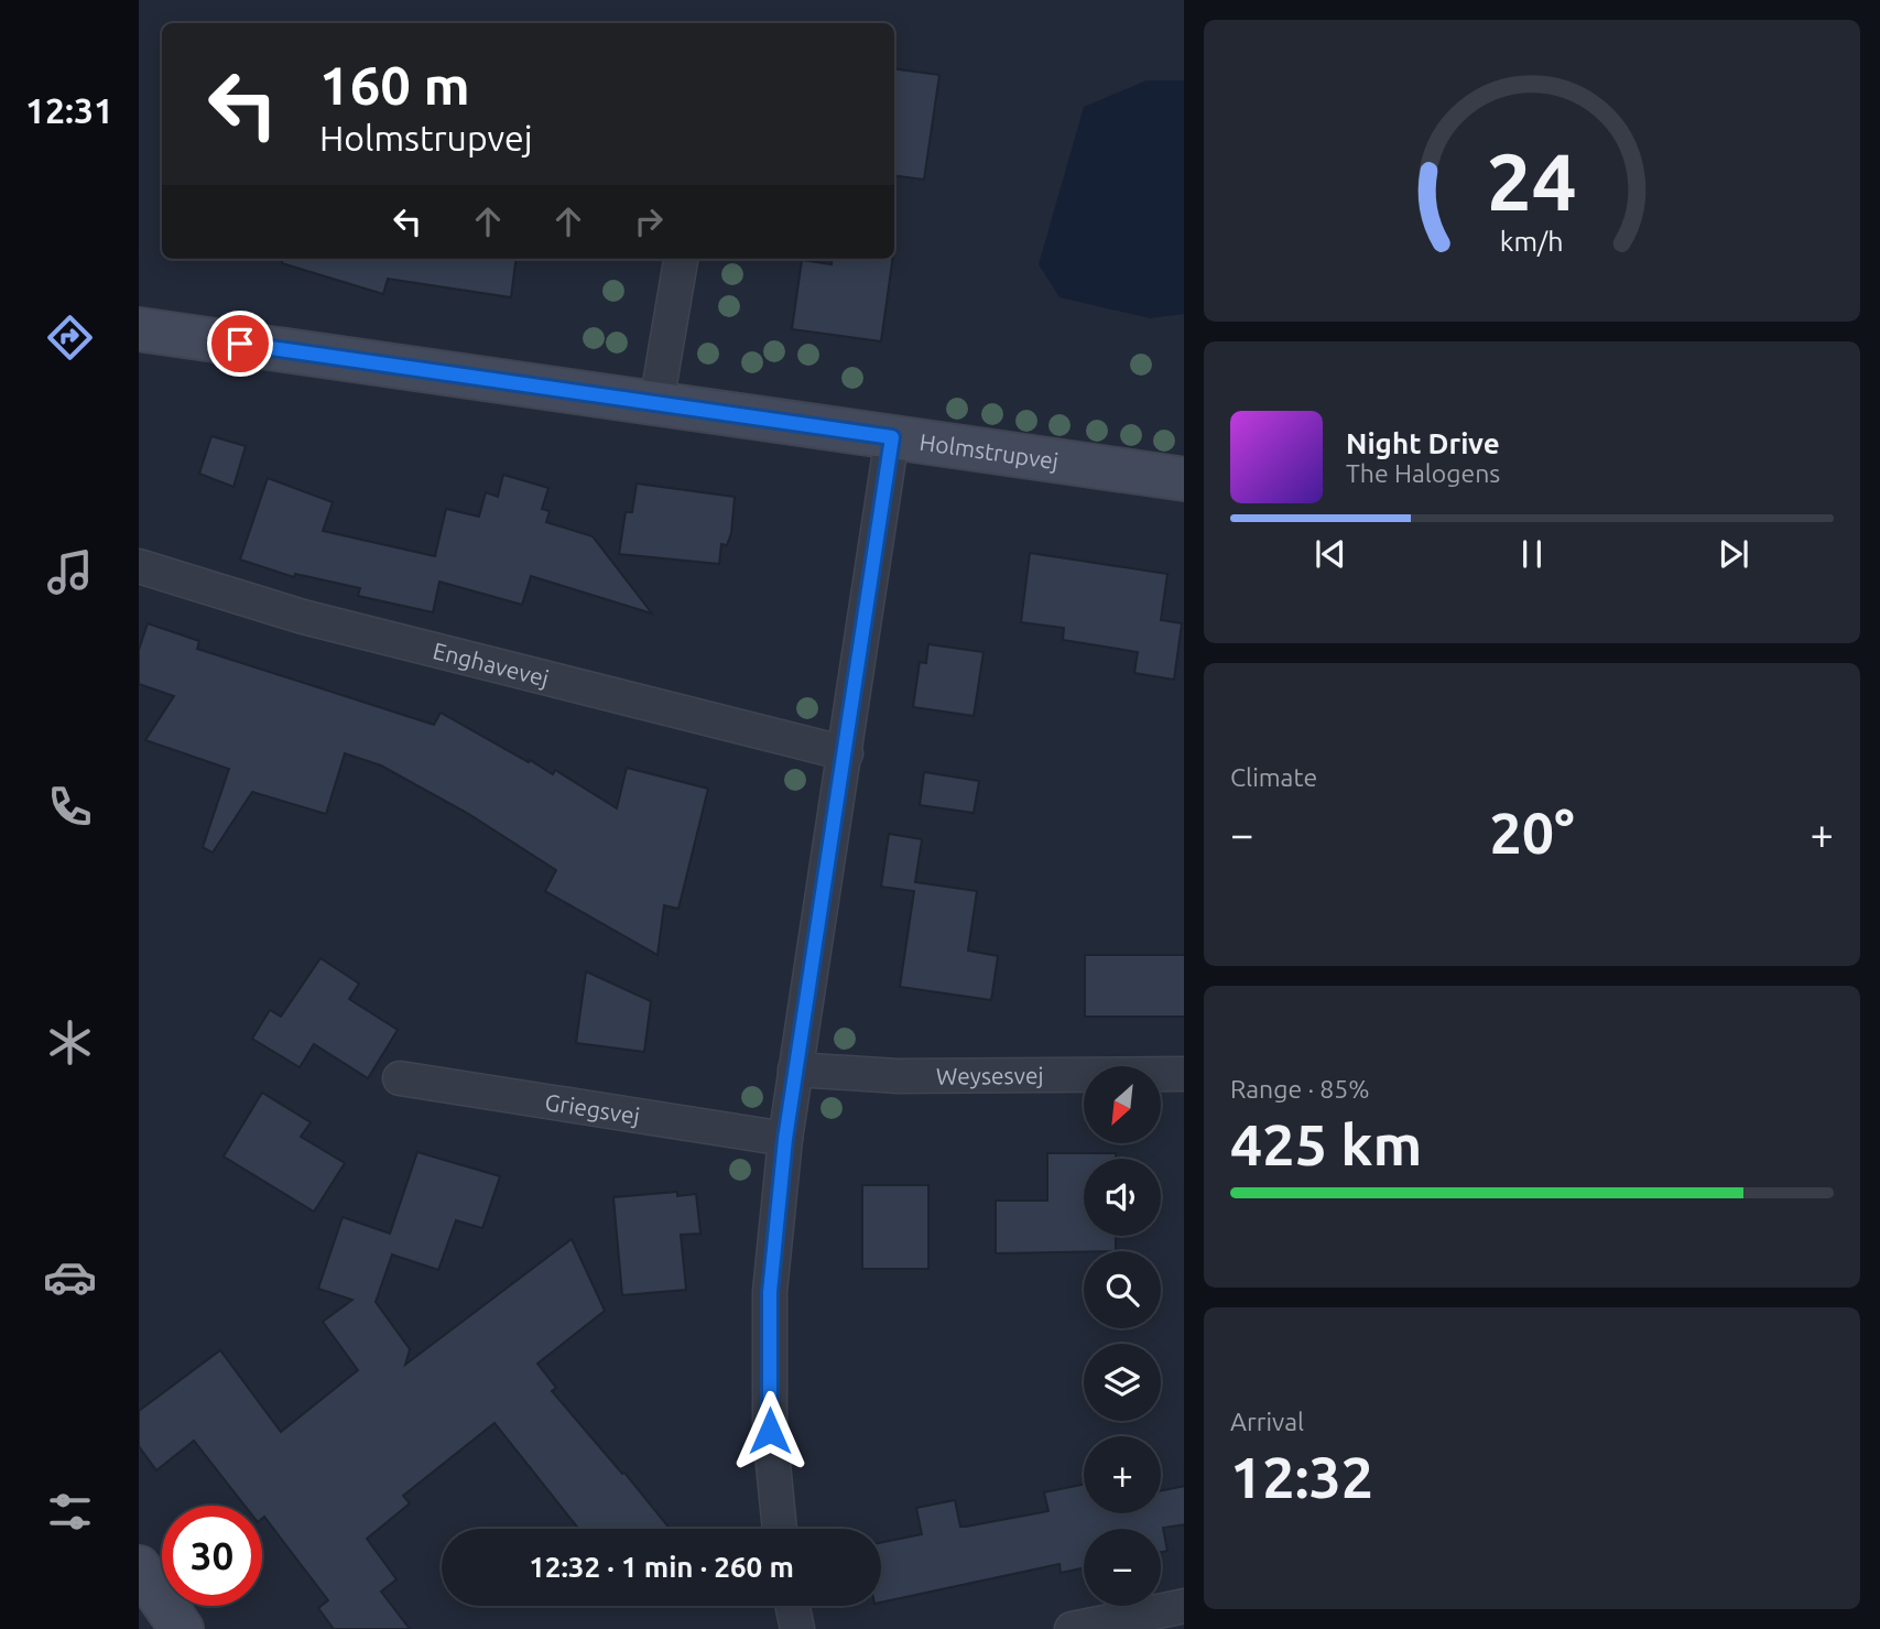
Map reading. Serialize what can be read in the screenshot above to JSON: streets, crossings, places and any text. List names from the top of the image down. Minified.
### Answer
{"streets":{"street":["Holmstrupvej","Enghavevej","Weysesvej","Griegsvej"]},"north":"bottom left","page":{"tabs":"12:31","turn":["160 m","Holmstrupvej"],"song":["Night Drive","The Halogens"],"tile":["Climate",["Range · 85%","425 km"],["Arrival","12:32"]],"heat":["−","20°","+"],"map_buttons":["+","−"],"limit":"30","trip":"12:32 · 1 min · 260 m","gauge":["24","km/h"]}}
